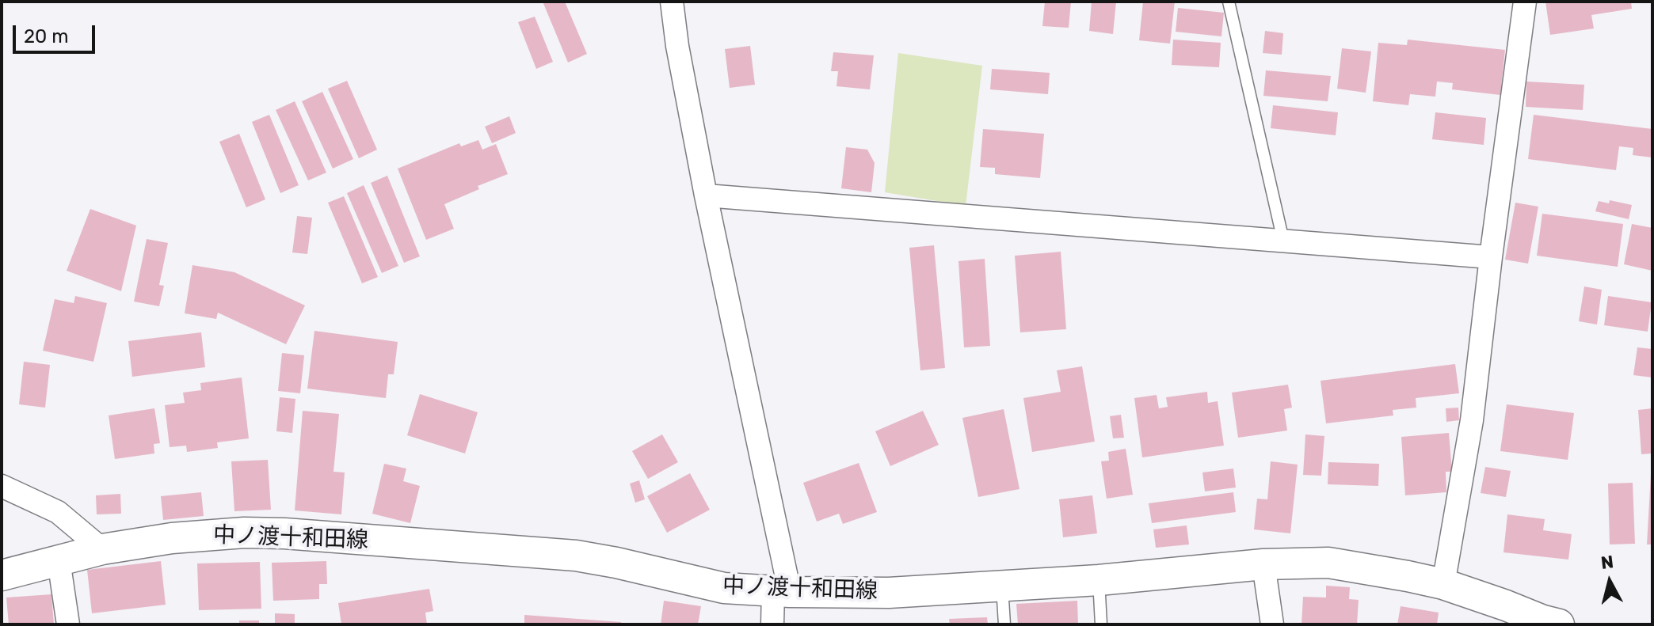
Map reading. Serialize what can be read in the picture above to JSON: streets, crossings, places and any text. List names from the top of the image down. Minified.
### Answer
{"streets":{"main road":["中ノ渡十和田線"]},"scale_bar":"20 m","north":"top"}
